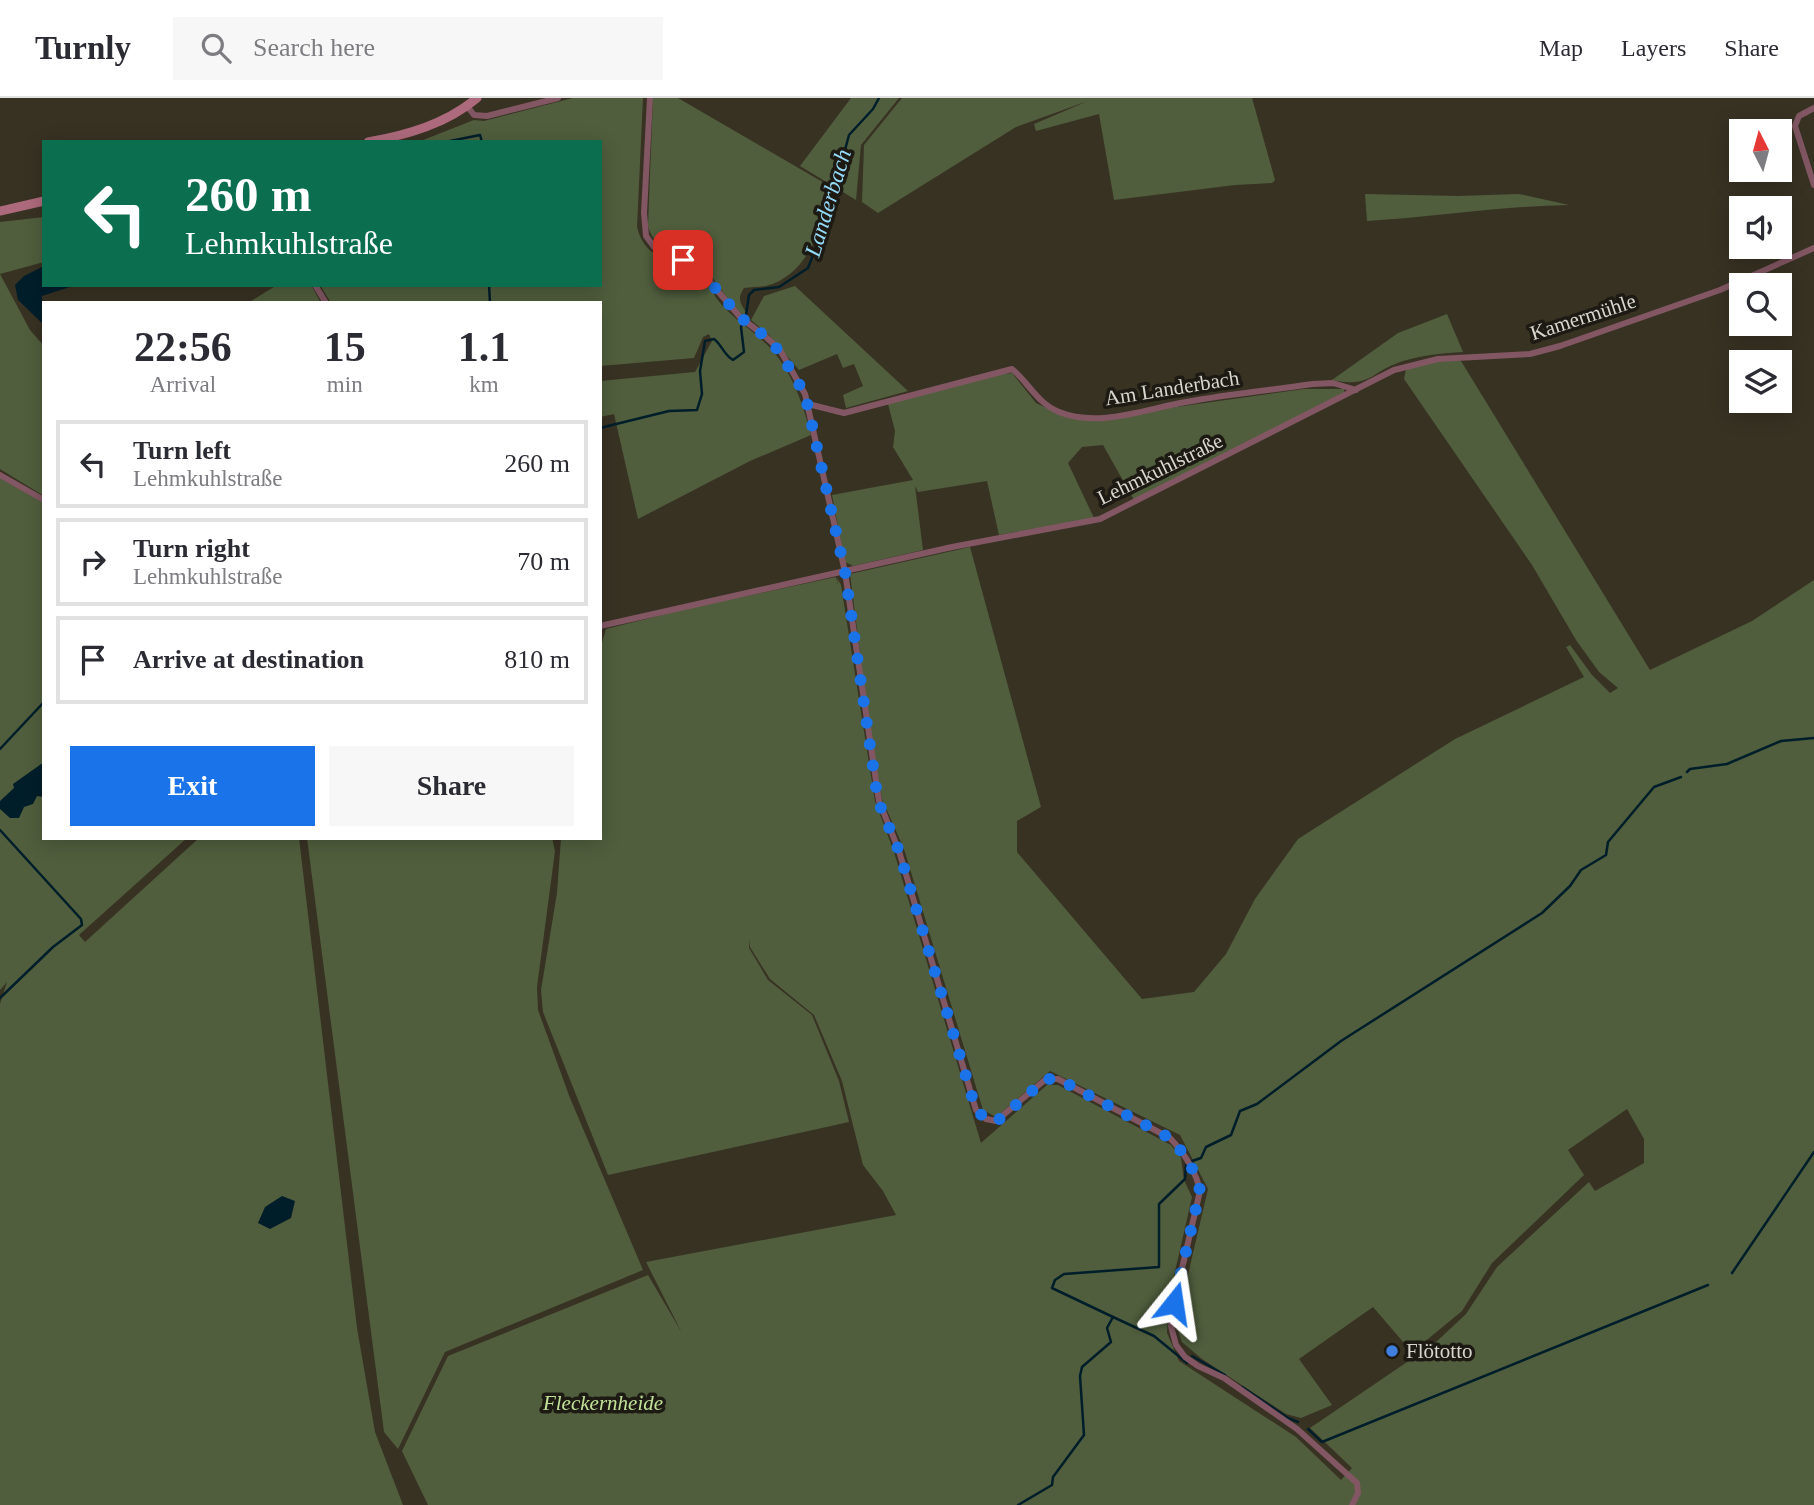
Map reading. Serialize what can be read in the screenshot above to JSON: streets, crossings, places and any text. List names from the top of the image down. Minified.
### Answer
{"streets":{"street":["Kamermühle","Am Landerbach","Lehmkuhlstraße"]},"crossings":[["Kamermühle","Am Landerbach"],["Kamermühle","Lehmkuhlstraße"],["Am Landerbach","Lehmkuhlstraße"]],"water":["Landerbach"],"parks":["Fleckernheide"],"places":["Flötotto"],"north":"top","page":{"header":"Turnly","search":"Search here","nav":["Map","Layers","Share"],"turn":["260 m","Lehmkuhlstraße"],"eta":["22:56","Arrival","15","min","1.1","km"],"list":[{"name":"Turn left","note":"Lehmkuhlstraße","value":"260 m"},{"name":"Turn right","note":"Lehmkuhlstraße","value":"70 m"},{"name":"Arrive at destination","value":"810 m"}],"buttons":["Exit","Share"]}}
